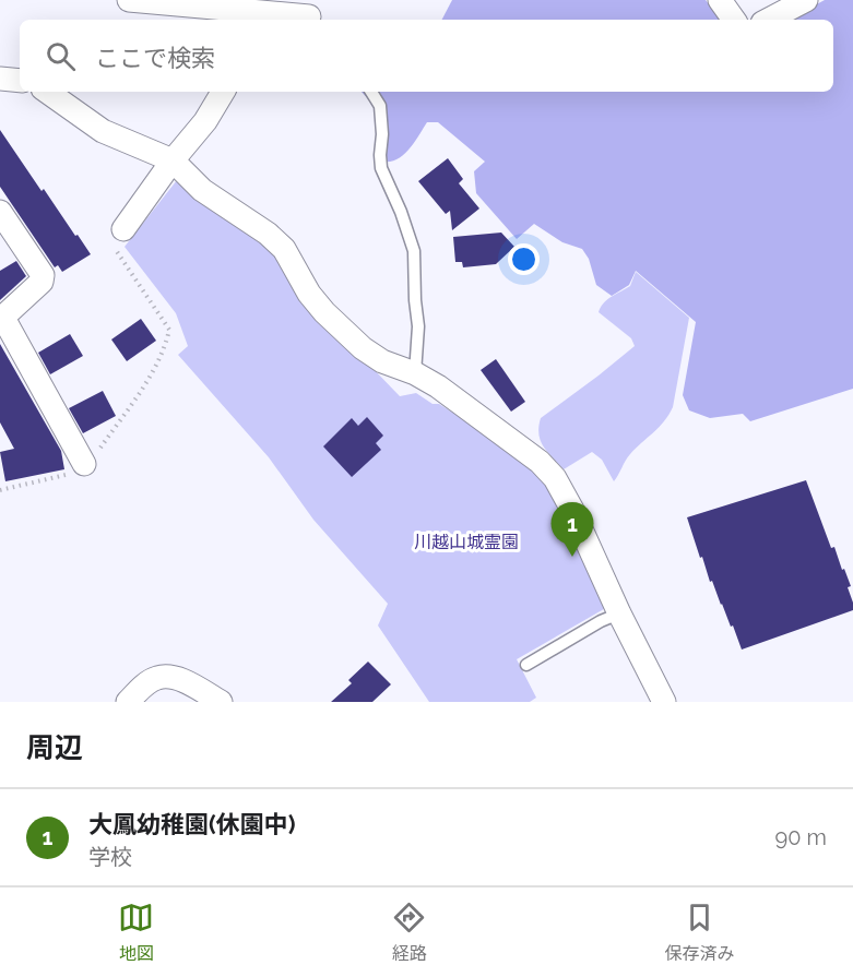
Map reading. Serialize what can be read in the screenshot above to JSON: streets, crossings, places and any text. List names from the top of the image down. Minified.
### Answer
{"parks":["川越山城霊園"],"page":{"search":"ここで検索","pins":"1","heading":"周辺","list":[{"mark":"1","name":"大鳳幼稚園(休園中)","note":"学校","value":"90 m"}],"nav":["地図","経路","保存済み"]}}
